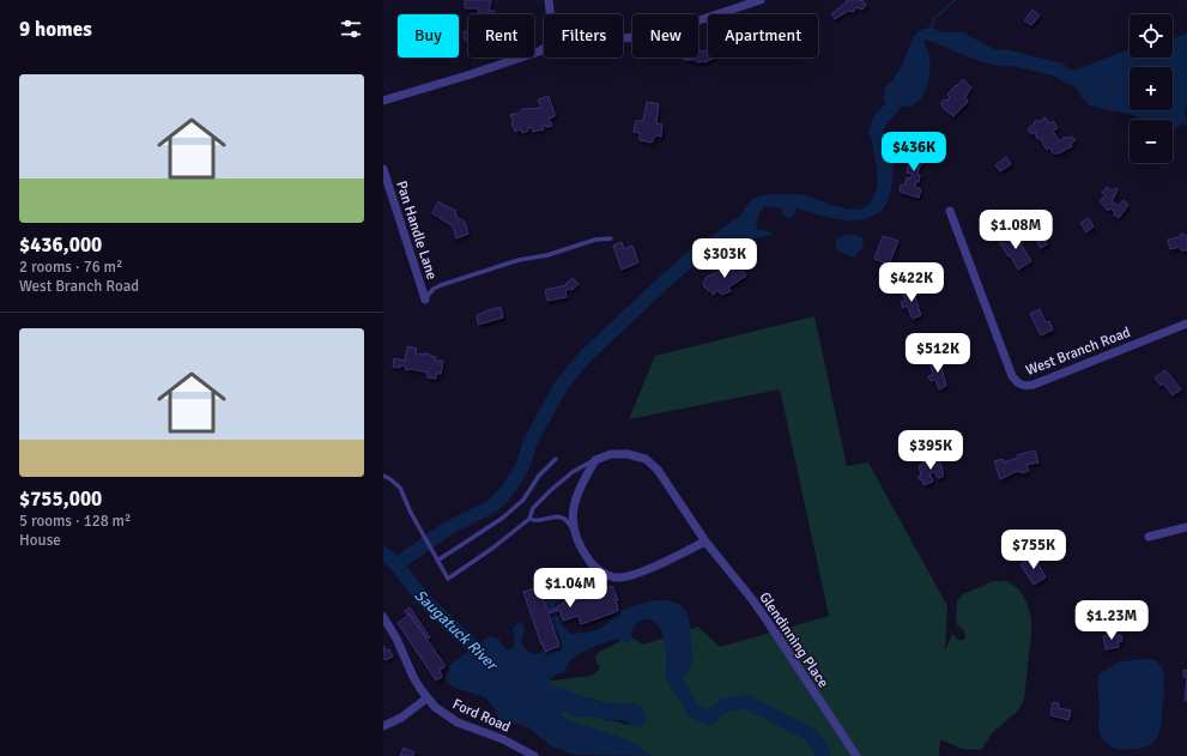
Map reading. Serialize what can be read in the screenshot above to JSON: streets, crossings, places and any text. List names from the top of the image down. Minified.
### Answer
{"streets":{"street":["Pan Handle Lane","West Branch Road","Glendinning Place","Ford Road"]},"water":["Saugatuck River"],"page":{"heading":"9 homes","map_buttons":["+","−"],"chip":["Buy","Rent","Filters","New","Apartment"],"list":[{"name":"$436,000","note":"2 rooms · 76 m² · West Branch Road"},{"name":"$755,000","note":"5 rooms · 128 m² · House"}],"price":["$436K","$1.08M","$303K","$422K","$512K","$395K","$755K","$1.04M","$1.23M"]}}
